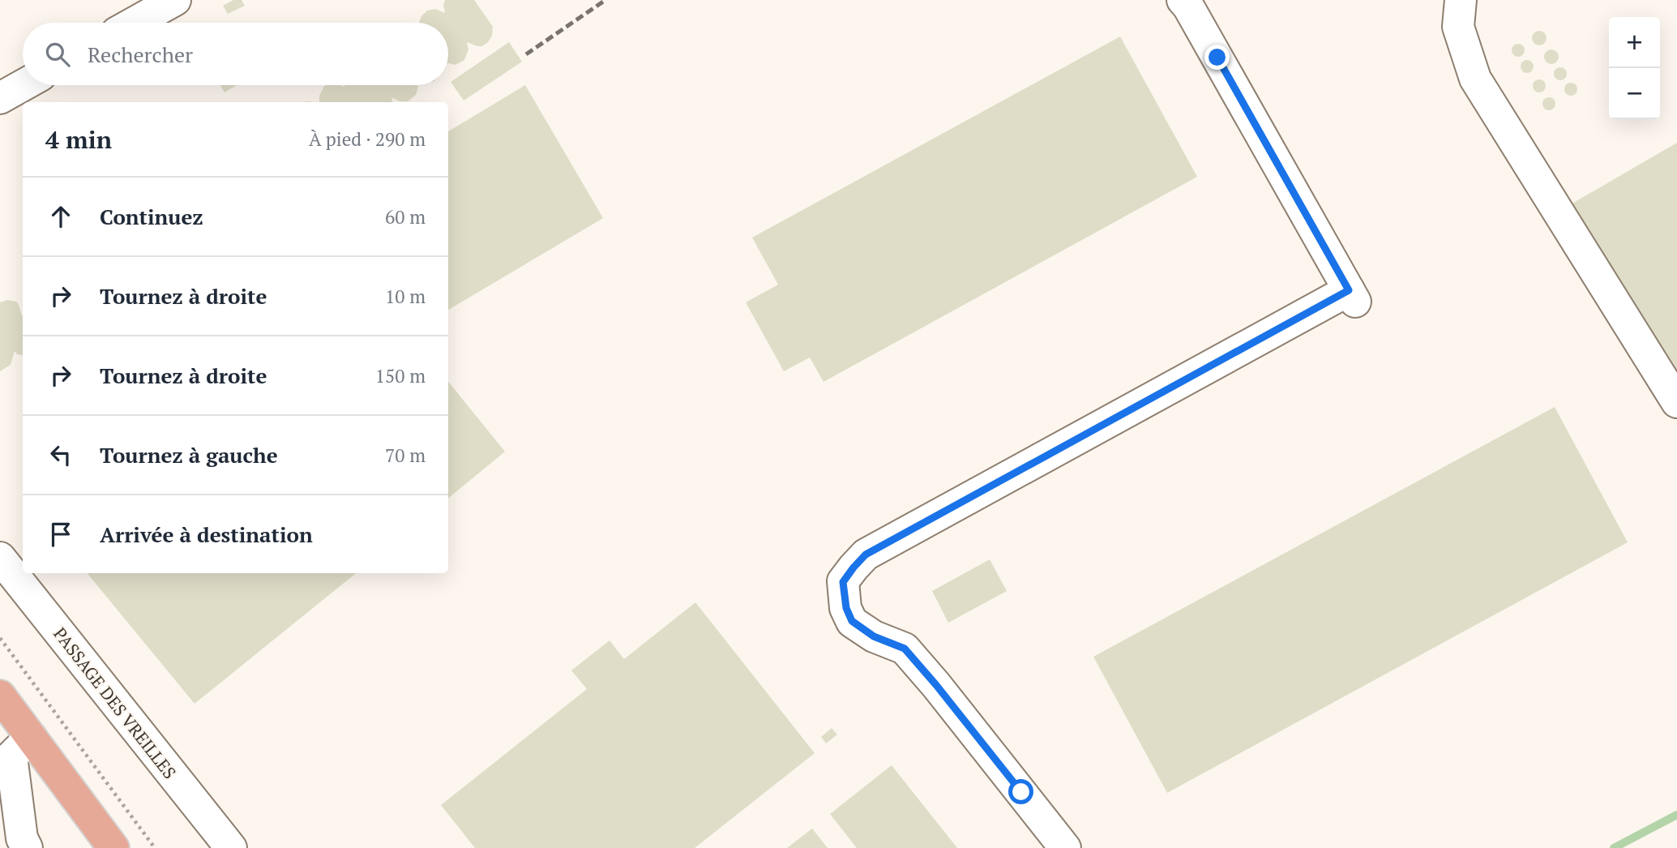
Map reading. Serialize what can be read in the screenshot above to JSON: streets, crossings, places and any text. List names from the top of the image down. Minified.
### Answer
{"streets":{"street":["PASSAGE DES VREILLES"]},"page":{"map_buttons":["+","−"],"search":"Rechercher","heading":["4 min","À pied · 290 m"],"list":[["Continuez","60 m"],["Tournez à droite","10 m"],["Tournez à droite","150 m"],["Tournez à gauche","70 m"],"Arrivée à destination"]}}
